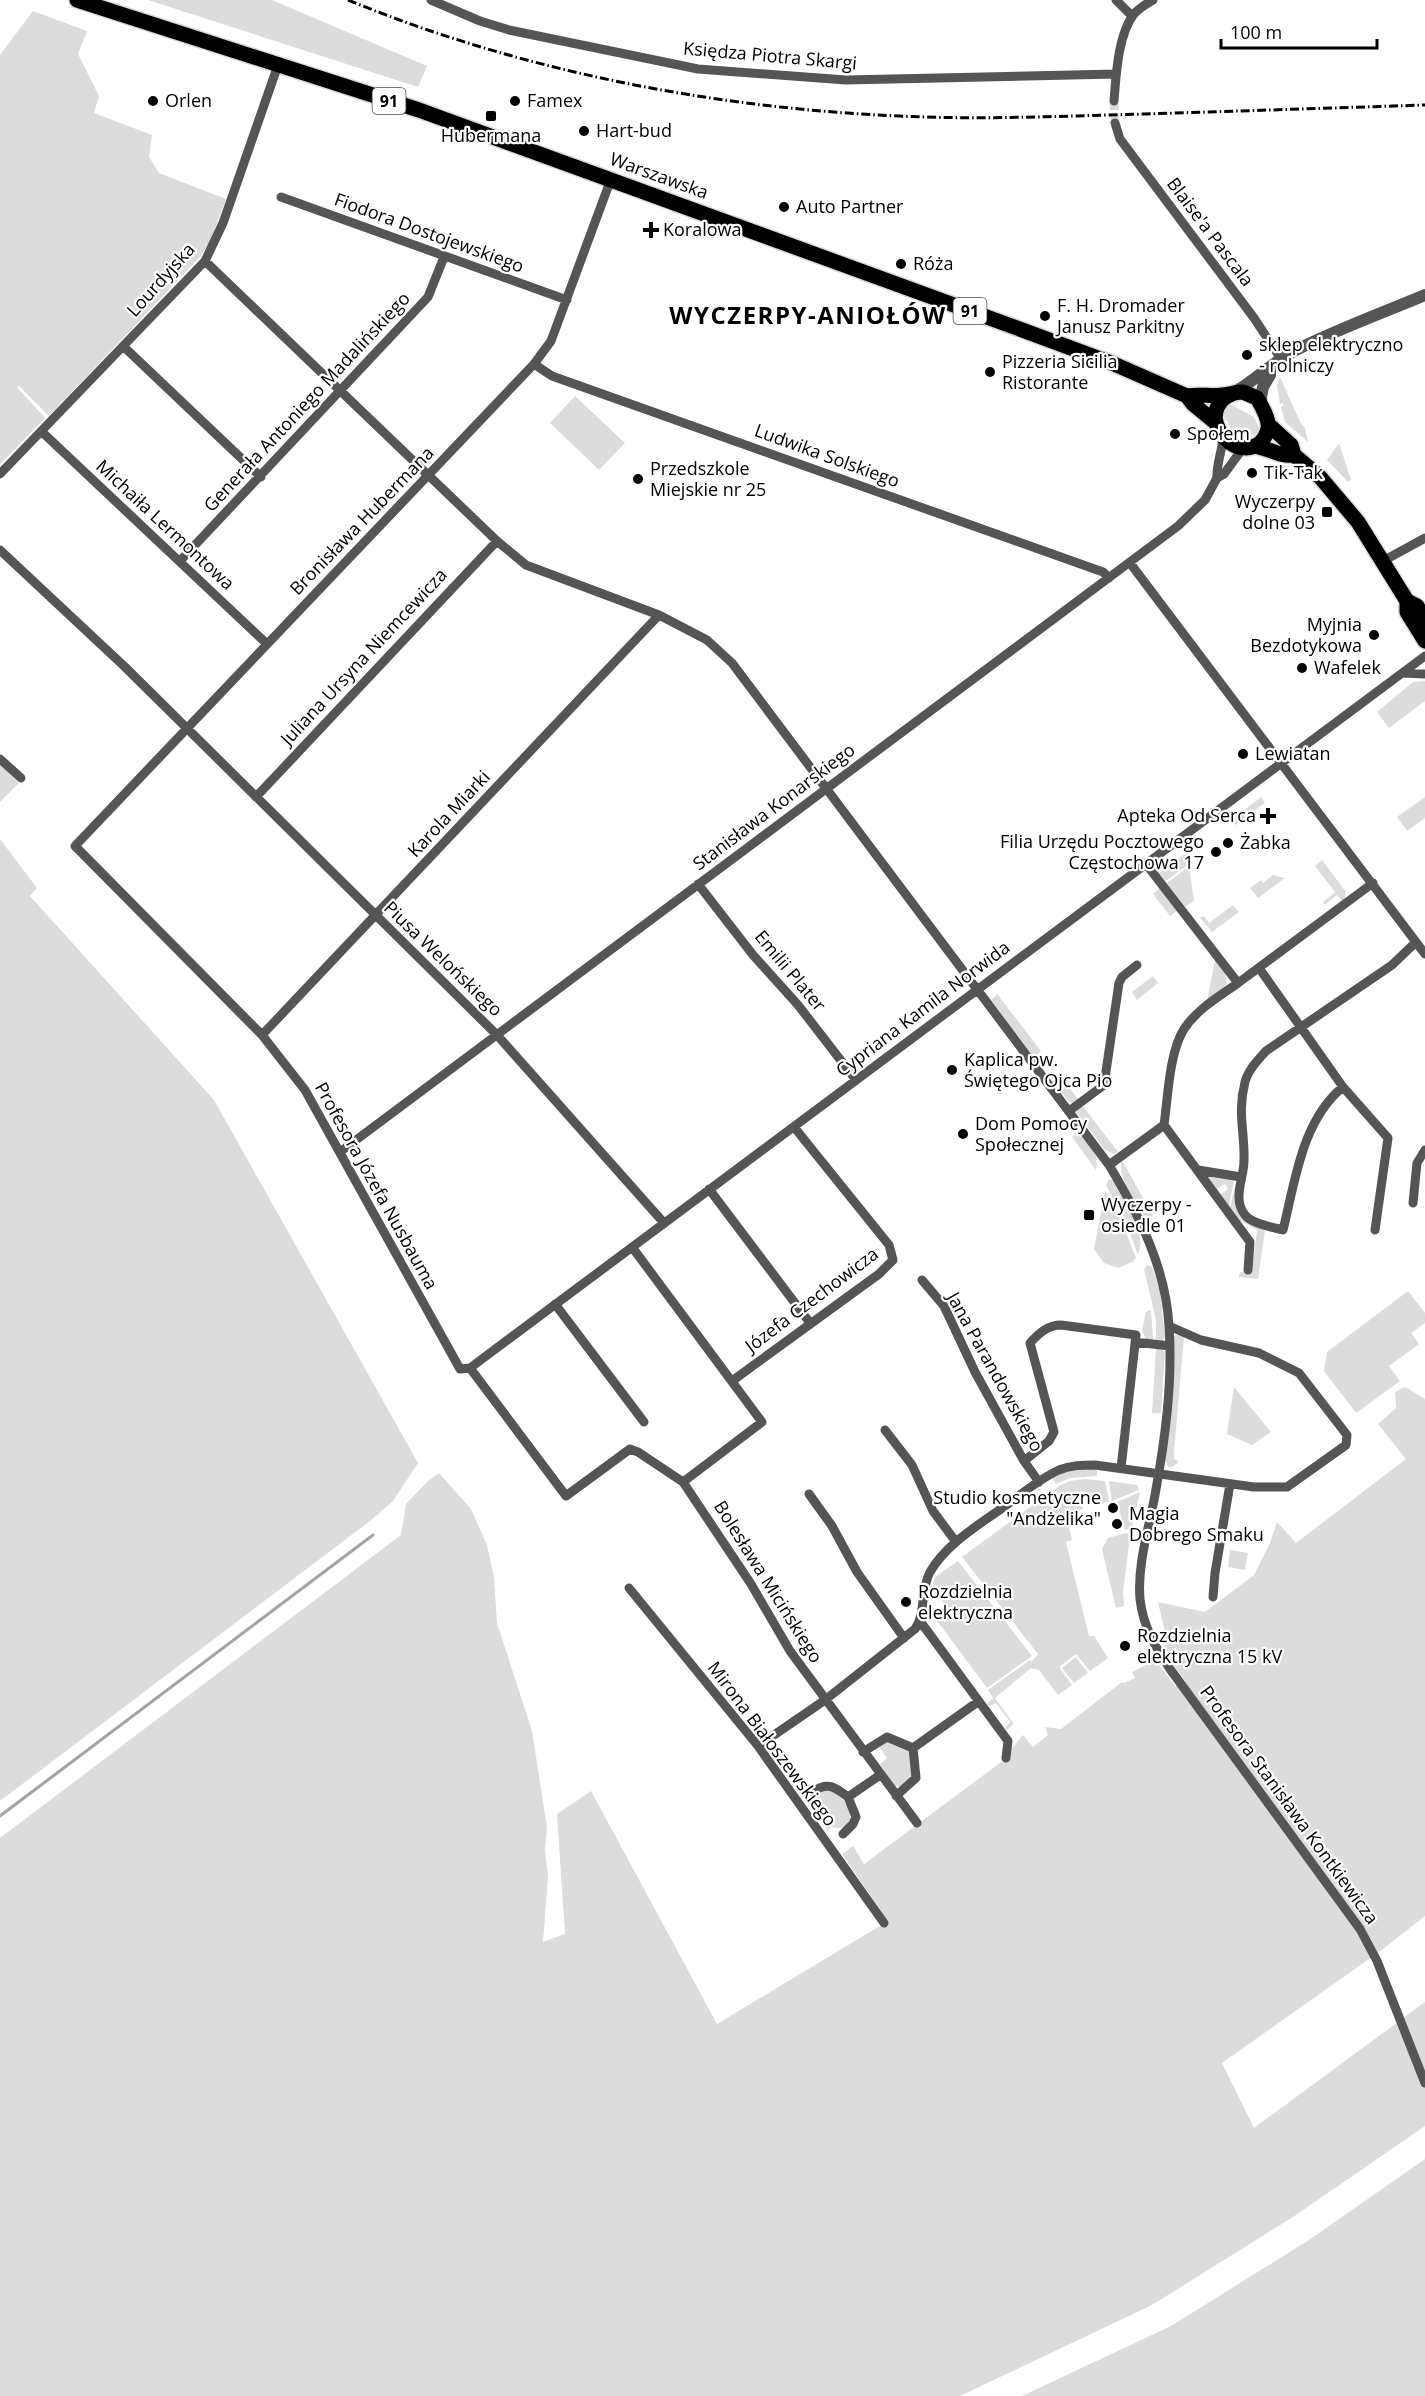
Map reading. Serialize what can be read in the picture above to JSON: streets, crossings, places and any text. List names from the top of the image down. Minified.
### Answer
{"streets":{"main road":["91","Warszawska"],"street":["Księdza Piotra Skargi","Blaise'a Pascala","Fiodora Dostojewskiego","Lourdyjska","Generała Antoniego Madalińskiego","Ludwika Solskiego","Bronisława Hubermana","Michaiła Lermontowa","Juliana Ursyna Niemcewicza","Stanisława Konarskiego","Karola Miarki","Piusa Welońskiego","Emilii Plater","Cypriana Kamila Norwida","Profesora Józefa Nusbauma","Józefa Czechowicza","Jana Parandowskiego","Bolesława Micińskiego","Mirona Białoszewskiego","Profesora Stanisława Kontkiewicza"]},"crossings":[["91","Warszawska"],["91","Stanisława Konarskiego"],["Warszawska","Lourdyjska"],["Warszawska","Bronisława Hubermana"],["Warszawska","Stanisława Konarskiego"],["Fiodora Dostojewskiego","Generała Antoniego Madalińskiego"],["Fiodora Dostojewskiego","Bronisława Hubermana"],["Lourdyjska","Michaiła Lermontowa"],["Lourdyjska","Profesora Stanisława Kontkiewicza"],["Generała Antoniego Madalińskiego","Michaiła Lermontowa"],["Generała Antoniego Madalińskiego","Profesora Stanisława Kontkiewicza"],["Ludwika Solskiego","Bronisława Hubermana"],["Ludwika Solskiego","Stanisława Konarskiego"],["Bronisława Hubermana","Michaiła Lermontowa"],["Bronisława Hubermana","Piusa Welońskiego"],["Bronisława Hubermana","Profesora Józefa Nusbauma"],["Bronisława Hubermana","Profesora Stanisława Kontkiewicza"],["Juliana Ursyna Niemcewicza","Piusa Welońskiego"],["Juliana Ursyna Niemcewicza","Profesora Stanisława Kontkiewicza"],["Stanisława Konarskiego","Piusa Welońskiego"],["Stanisława Konarskiego","Emilii Plater"],["Stanisława Konarskiego","Profesora Józefa Nusbauma"],["Stanisława Konarskiego","Profesora Stanisława Kontkiewicza"],["Karola Miarki","Piusa Welońskiego"],["Karola Miarki","Profesora Józefa Nusbauma"],["Karola Miarki","Profesora Stanisława Kontkiewicza"],["Piusa Welońskiego","Cypriana Kamila Norwida"],["Emilii Plater","Cypriana Kamila Norwida"],["Cypriana Kamila Norwida","Profesora Józefa Nusbauma"],["Cypriana Kamila Norwida","Józefa Czechowicza"],["Cypriana Kamila Norwida","Profesora Stanisława Kontkiewicza"]],"districts":["WYCZERPY-ANIOŁÓW"],"places":{"other":["Orlen","Famex","Hart-bud","Auto Partner","Róża","F. H. Dromader Janusz Parkitny","sklep elektryczno - rolniczy","Pizzeria Sicilia Ristorante","Społem","Tik-Tak","Przedszkole Miejskie nr 25","Myjnia Bezdotykowa","Wafelek","Lewiatan","Żabka","Filia Urzędu Pocztowego Częstochowa 17","Kaplica pw. Świętego Ojca Pio","Dom Pomocy Społecznej","Studio kosmetyczne \"Andżelika\"","Magia Dobrego Smaku","Rozdzielnia elektryczna","Rozdzielnia elektryczna 15 kV"],"transit":["Hubermana","Wyczerpy dolne 03","Wyczerpy - osiedle 01"],"health":["Koralowa","Apteka Od Serca"]},"scale_bar":"100 m"}
